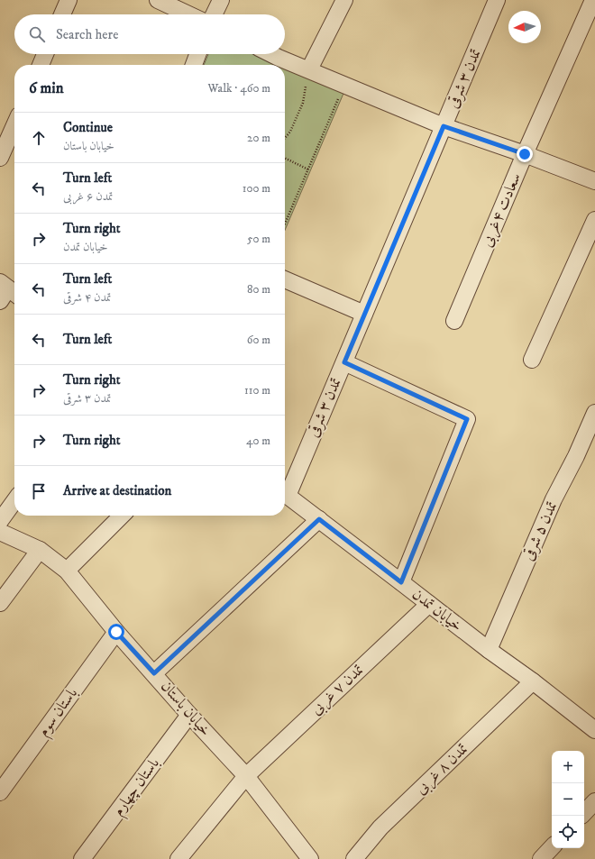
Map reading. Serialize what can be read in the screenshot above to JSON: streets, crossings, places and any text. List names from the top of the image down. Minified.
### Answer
{"streets":{"street":["تمدن ۳ شرقی","سعادت ۴غربی","تمدن ۵ شرقی","خیابان تمدن","تمدن ۷ غربی","خیابان باستان","باستان سوم","تمدن ۸ غربی","باستان چهارم"]},"crossings":[["تمدن ۵ شرقی","خیابان تمدن"],["خیابان تمدن","تمدن ۷ غربی"],["خیابان تمدن","تمدن ۸ غربی"],["تمدن ۷ غربی","خیابان باستان"],["خیابان باستان","باستان سوم"],["خیابان باستان","باستان چهارم"]],"north":"left","page":{"search":"Search here","heading":["6 min","Walk · 460 m"],"list":[["Continue","خیابان باستان","20 m"],["Turn left","تمدن ۶ غربی","100 m"],["Turn right","خیابان تمدن","50 m"],["Turn left","تمدن ۴ شرقی","80 m"],["Turn left","60 m"],["Turn right","تمدن ۳ شرقی","110 m"],["Turn right","40 m"],"Arrive at destination"],"map_buttons":["+","−"]}}
